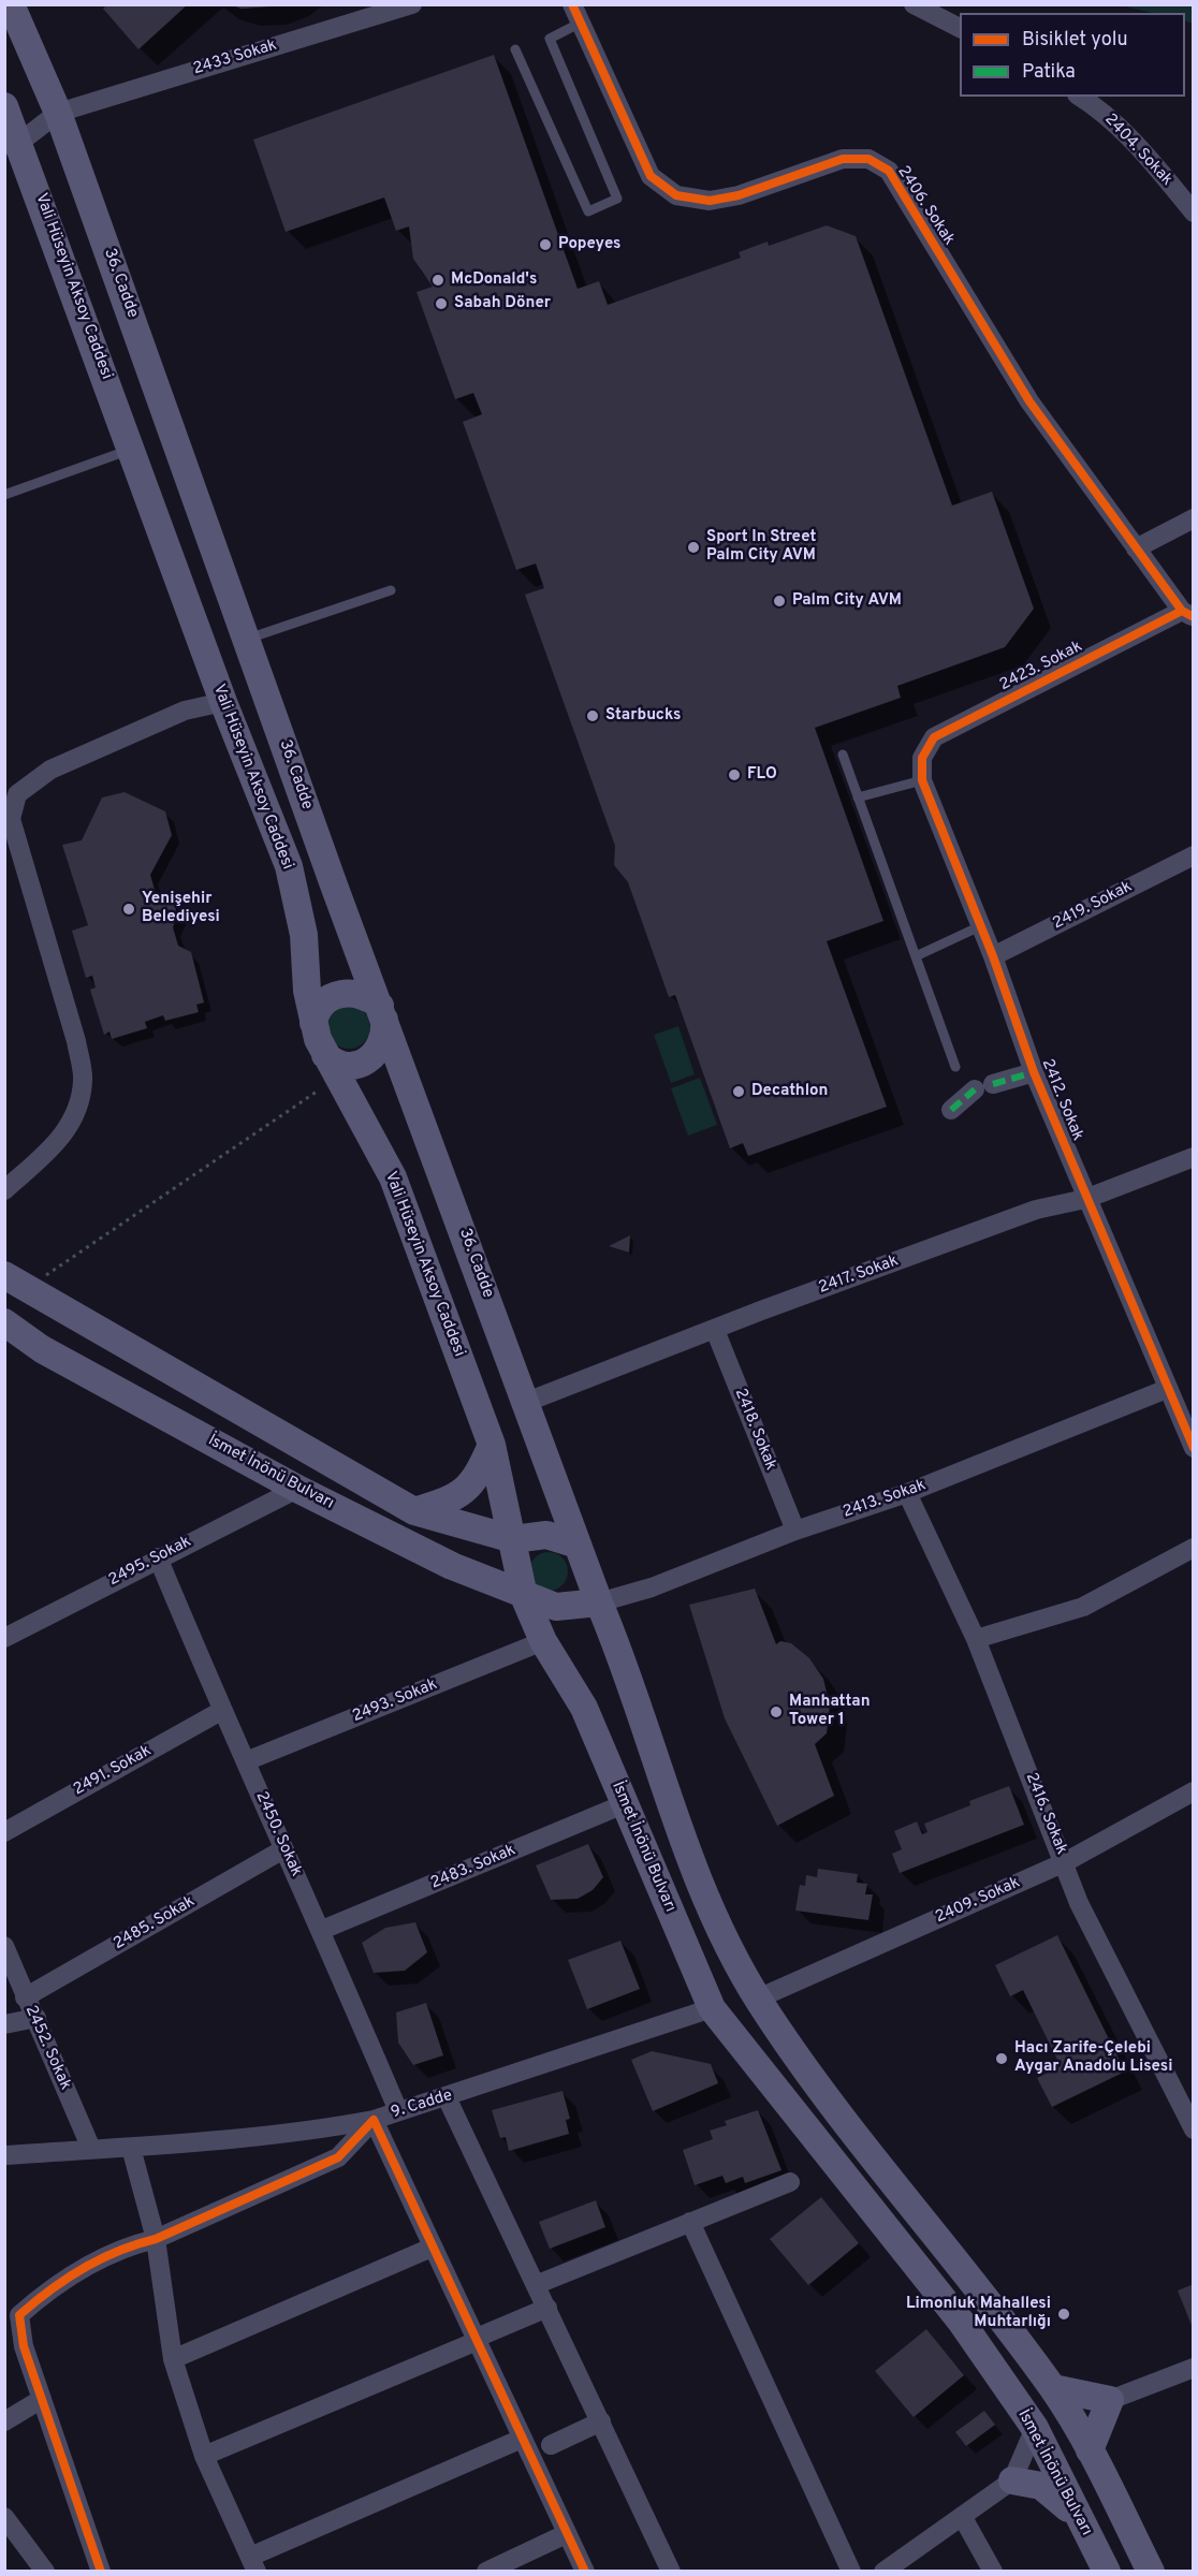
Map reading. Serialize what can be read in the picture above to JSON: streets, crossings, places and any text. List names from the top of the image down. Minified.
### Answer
{"streets":{"main road":["36. Cadde","Vali Hüseyin Aksoy Caddesi","İsmet İnönü Bulvarı"],"street":["2433 Sokak","2404. Sokak","2406. Sokak","2423. Sokak","2419. Sokak","2412. Sokak","2417. Sokak","2418. Sokak","2413. Sokak","2495. Sokak","2493. Sokak","2491. Sokak","2416. Sokak","2450. Sokak","2483. Sokak","2409. Sokak","2485. Sokak","2452. Sokak","9. Cadde"]},"crossings":[["2433 Sokak","36. Cadde"],["2406. Sokak","2423. Sokak"],["36. Cadde","Vali Hüseyin Aksoy Caddesi"],["36. Cadde","2417. Sokak"],["Vali Hüseyin Aksoy Caddesi","İsmet İnönü Bulvarı"],["2423. Sokak","2412. Sokak"],["2419. Sokak","2412. Sokak"],["2412. Sokak","2417. Sokak"],["2412. Sokak","2413. Sokak"],["2417. Sokak","2418. Sokak"],["2418. Sokak","2413. Sokak"],["İsmet İnönü Bulvarı","2495. Sokak"],["İsmet İnönü Bulvarı","2493. Sokak"],["İsmet İnönü Bulvarı","2483. Sokak"],["İsmet İnönü Bulvarı","9. Cadde"],["2413. Sokak","2416. Sokak"],["2495. Sokak","2450. Sokak"],["2493. Sokak","2450. Sokak"],["2491. Sokak","2450. Sokak"],["2416. Sokak","2409. Sokak"],["2450. Sokak","2483. Sokak"],["2450. Sokak","2485. Sokak"],["2450. Sokak","9. Cadde"],["2485. Sokak","2452. Sokak"],["2452. Sokak","9. Cadde"]],"places":["Popeyes","McDonald's","Sabah Döner","Sport In Street Palm City AVM","Palm City AVM","Starbucks","FLO","Yenişehir Belediyesi","Decathlon","Manhattan Tower 1","Hacı Zarife-Çelebi Aygar Anadolu Lisesi","Limonluk Mahallesi Muhtarlığı"],"legend":["Bisiklet yolu","Patika"]}
